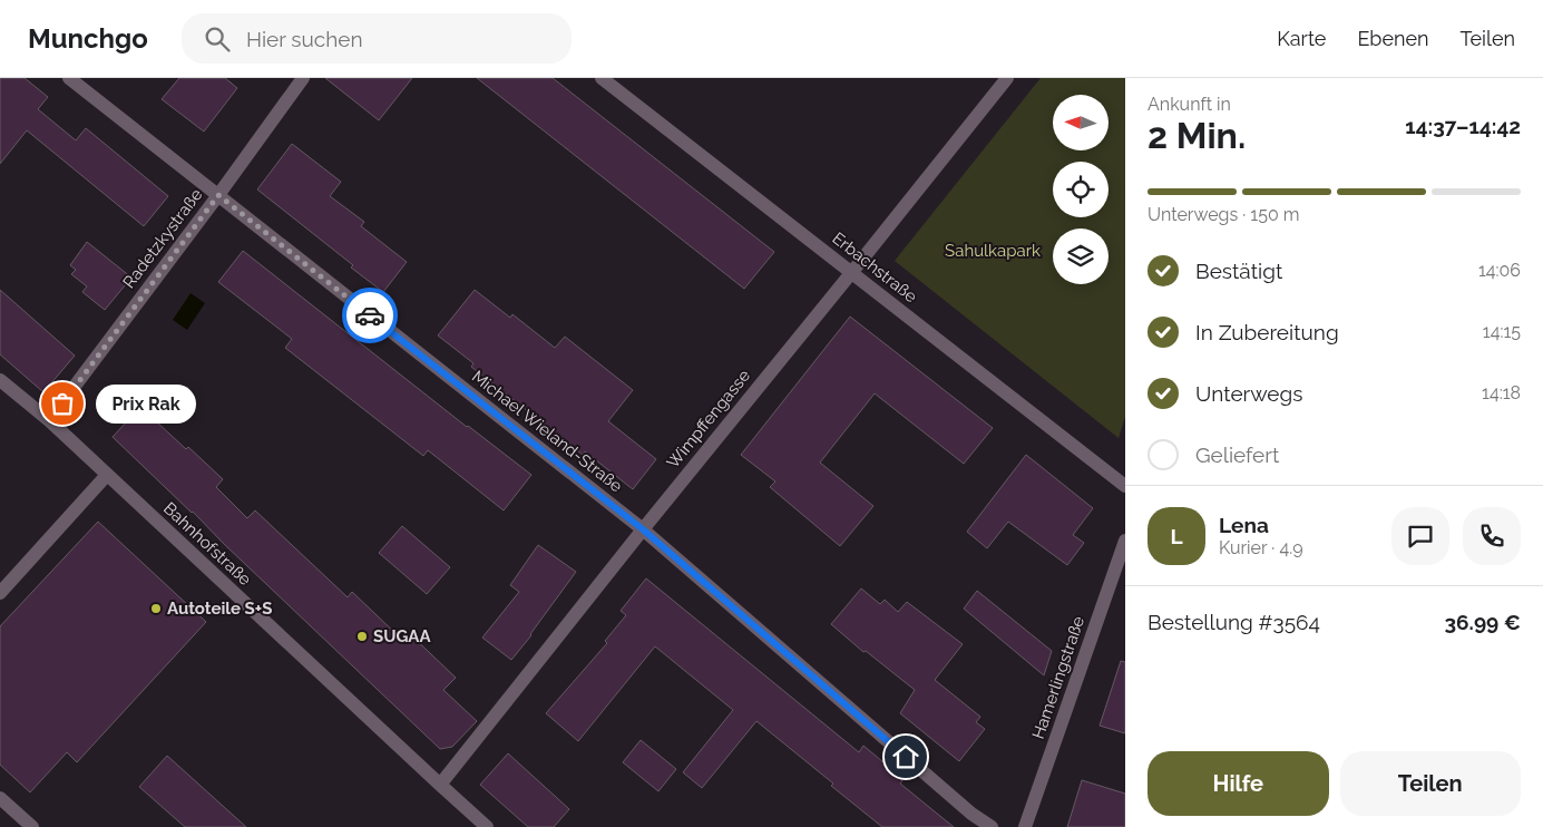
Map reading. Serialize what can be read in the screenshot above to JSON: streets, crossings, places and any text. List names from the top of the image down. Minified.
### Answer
{"streets":{"street":["Radetzkystraße","Erbachstraße","Wimpffengasse","Michael Wieland-Straße","Bahnhofstraße","Hamerlingstraße"]},"crossings":[["Radetzkystraße","Michael Wieland-Straße"],["Radetzkystraße","Bahnhofstraße"],["Erbachstraße","Wimpffengasse"],["Wimpffengasse","Michael Wieland-Straße"],["Wimpffengasse","Bahnhofstraße"]],"parks":["Sahulkapark"],"places":["Prix Rak","Autoteile S+S","SUGAA"],"north":"left","page":{"header":"Munchgo","search":"Hier suchen","nav":["Karte","Ebenen","Teilen"],"heading":["2 Min.","Ankunft in","14:37–14:42"],"panel":["Lena","Kurier · 4.9","Bestellung #3564","36.99 €"],"bar":"Unterwegs · 150 m","list":[["Bestätigt","14:06"],["In Zubereitung","14:15"],["Unterwegs","14:18"],"Geliefert"],"bubble":"Prix Rak","round":"L","buttons":["Hilfe","Teilen"]}}
